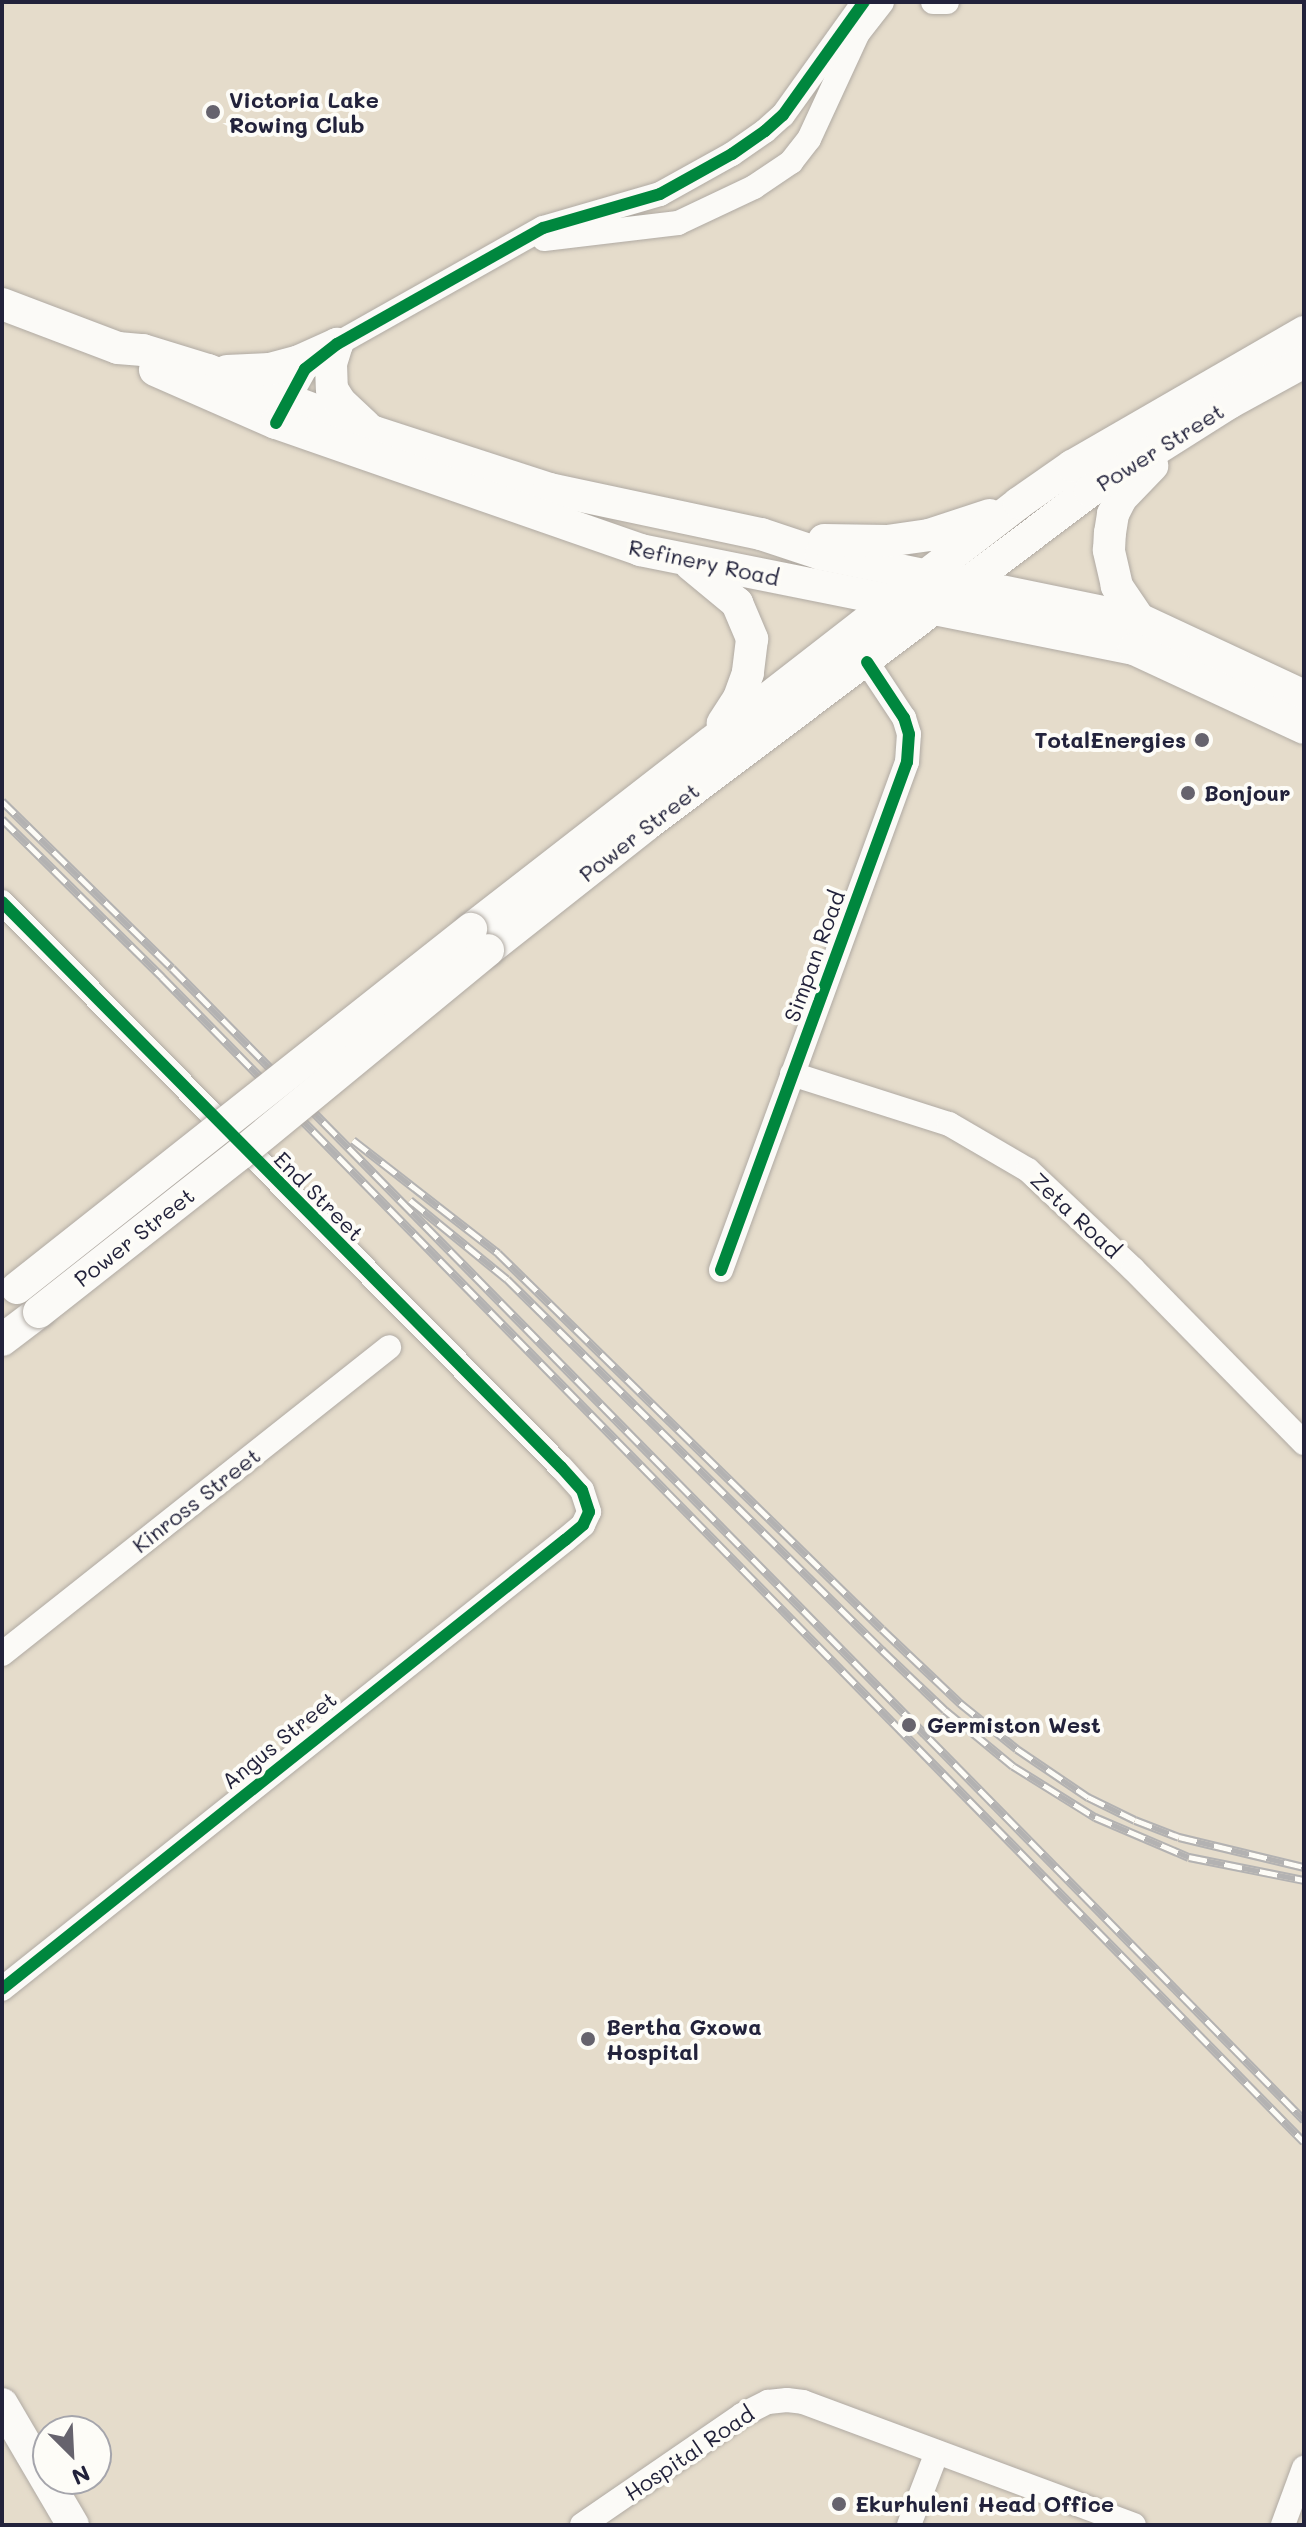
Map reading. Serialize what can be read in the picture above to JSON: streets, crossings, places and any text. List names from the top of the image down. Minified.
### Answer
{"streets":{"main road":["Power Street","Refinery Road"],"street":["Simpan Road","End Street","Zeta Road","Kinross Street","Angus Street","Hospital Road"]},"crossings":[["Power Street","Refinery Road"],["Power Street","Simpan Road"],["Simpan Road","Zeta Road"],["End Street","Angus Street"]],"places":["Victoria Lake Rowing Club","TotalEnergies","Bonjour","Germiston West","Bertha Gxowa Hospital","Ekurhuleni Head Office"],"north":"bottom right"}
